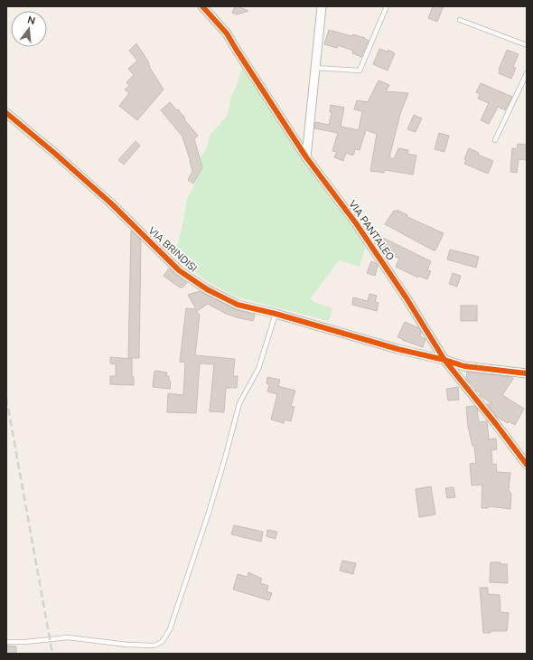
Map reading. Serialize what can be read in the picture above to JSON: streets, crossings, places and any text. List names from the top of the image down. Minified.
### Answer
{"streets":{"street":["VIA PANTALEO","VIA BRINDISI"]},"crossings":[["VIA PANTALEO","VIA BRINDISI"]],"north":"top"}
